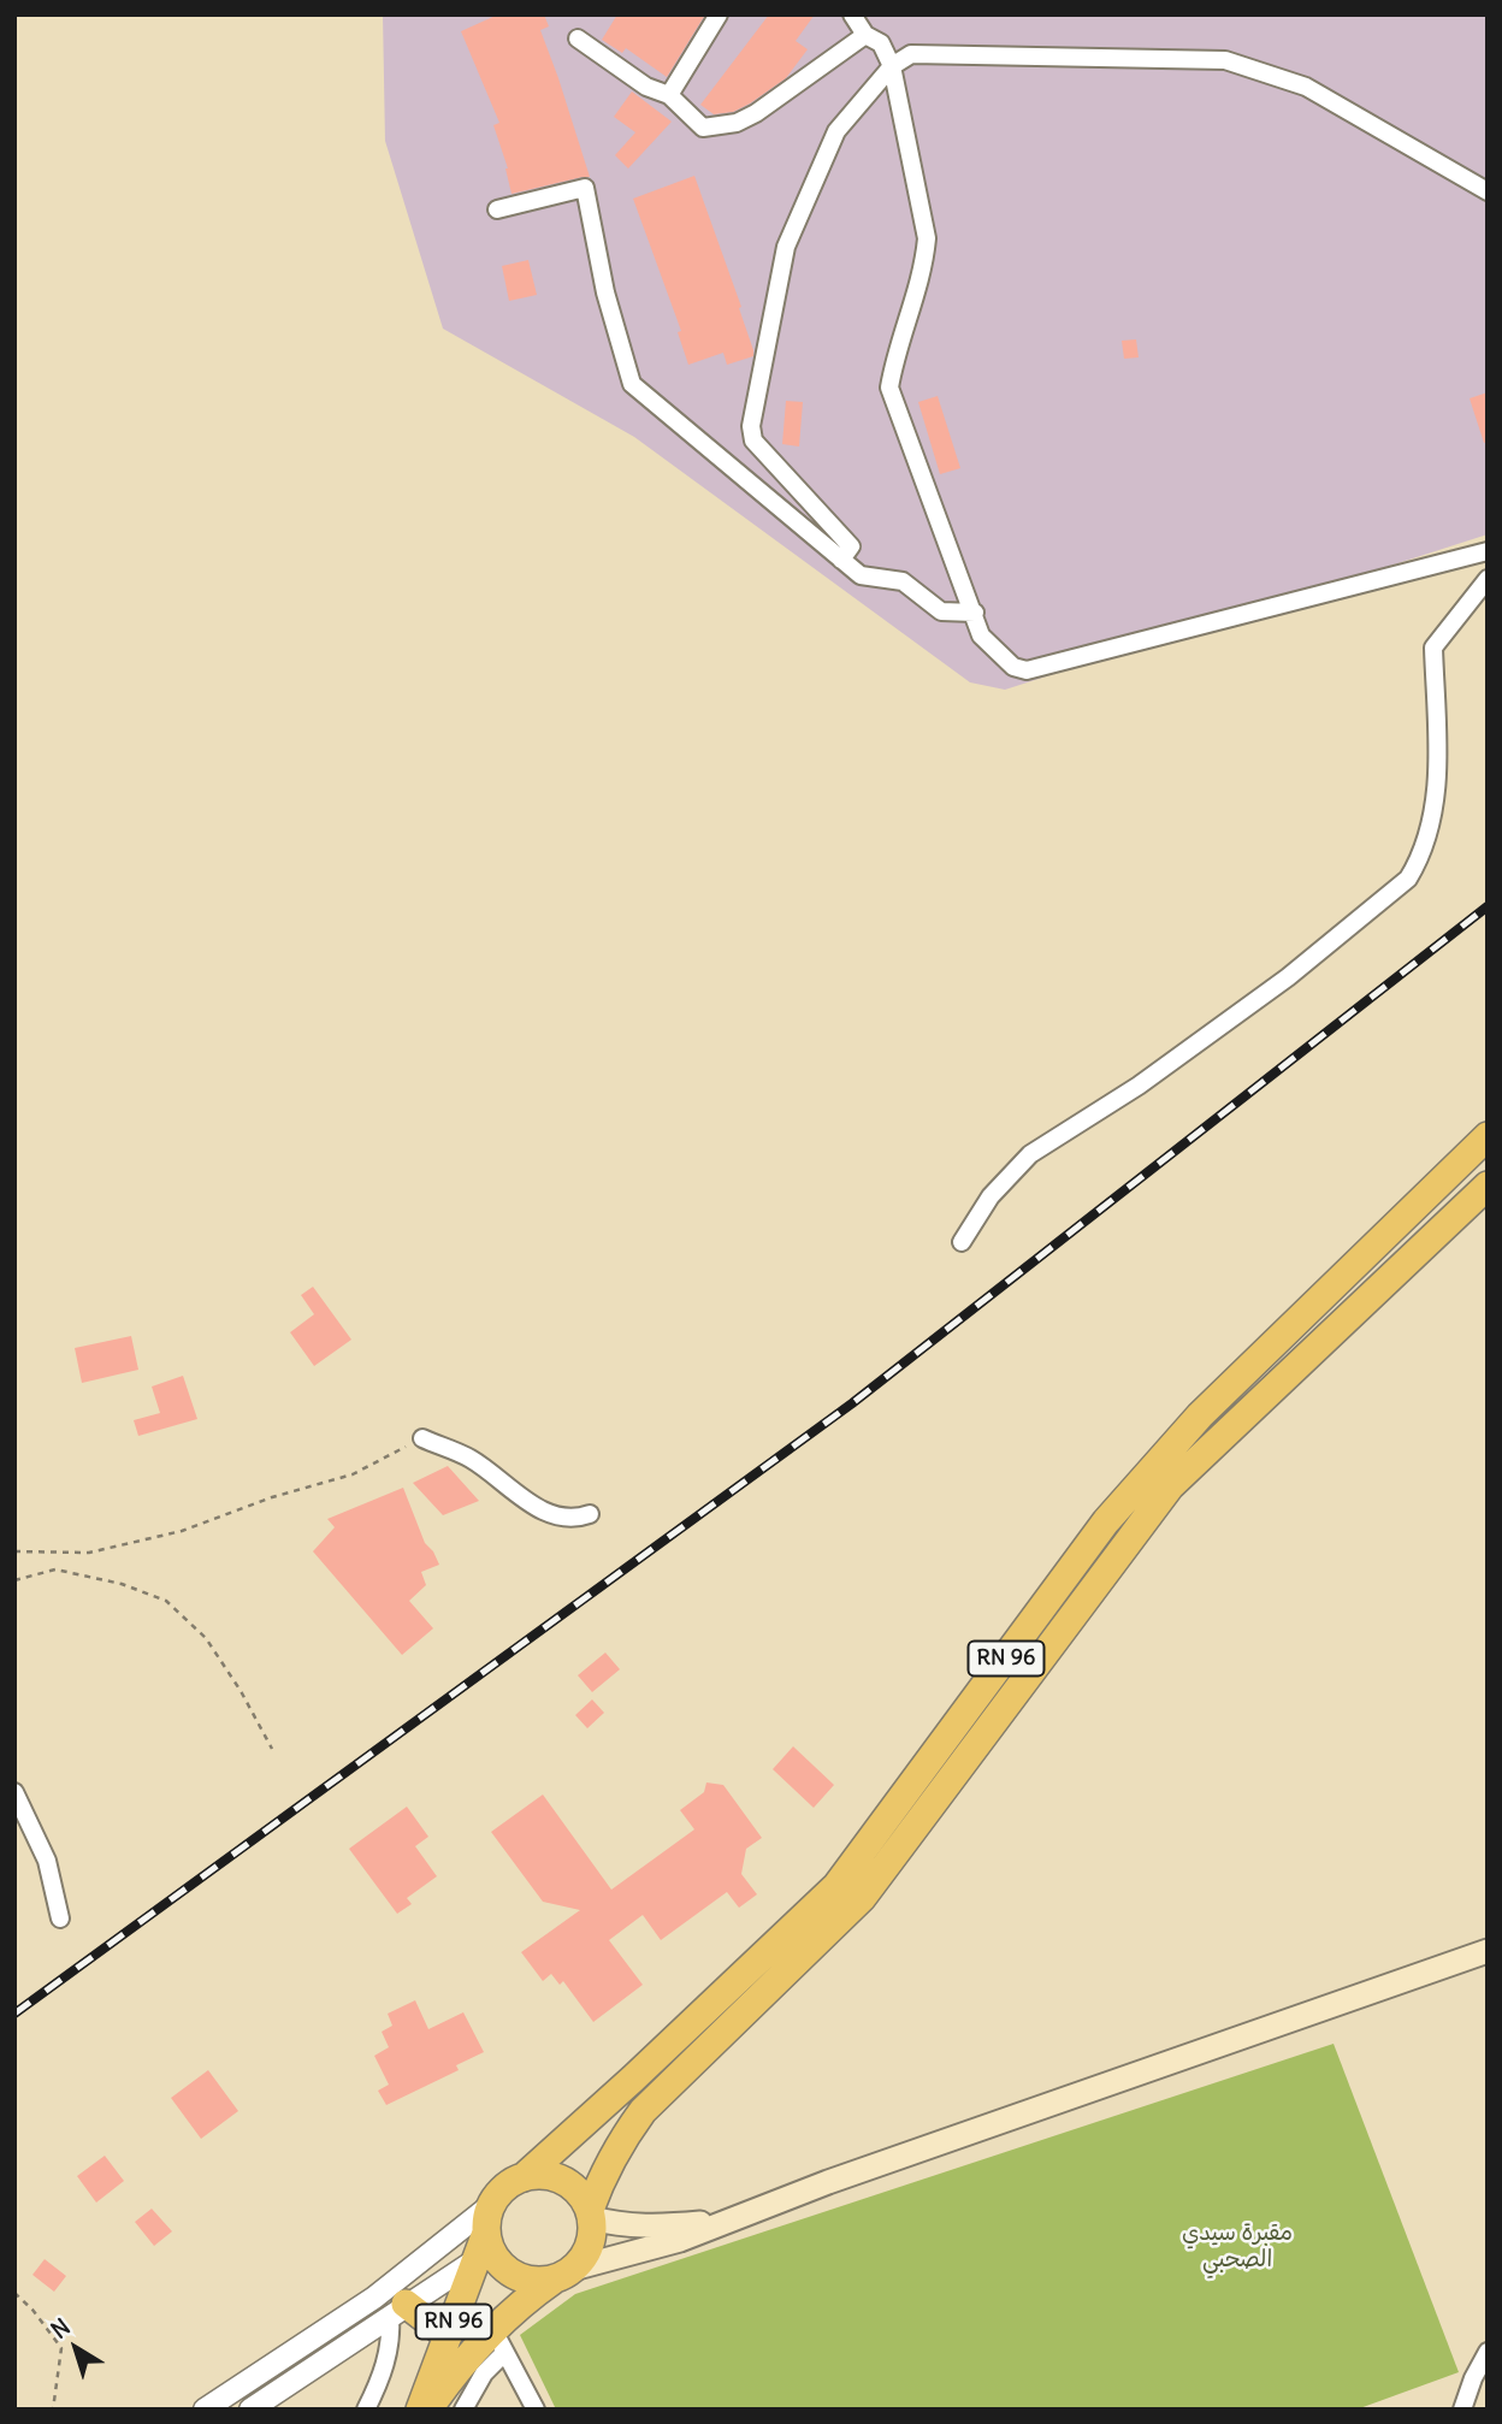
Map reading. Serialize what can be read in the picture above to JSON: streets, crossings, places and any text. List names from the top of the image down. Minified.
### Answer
{"streets":{"main road":["RN 96"]},"parks":["مقبرة سيدي الصحبي"],"north":"top left"}
